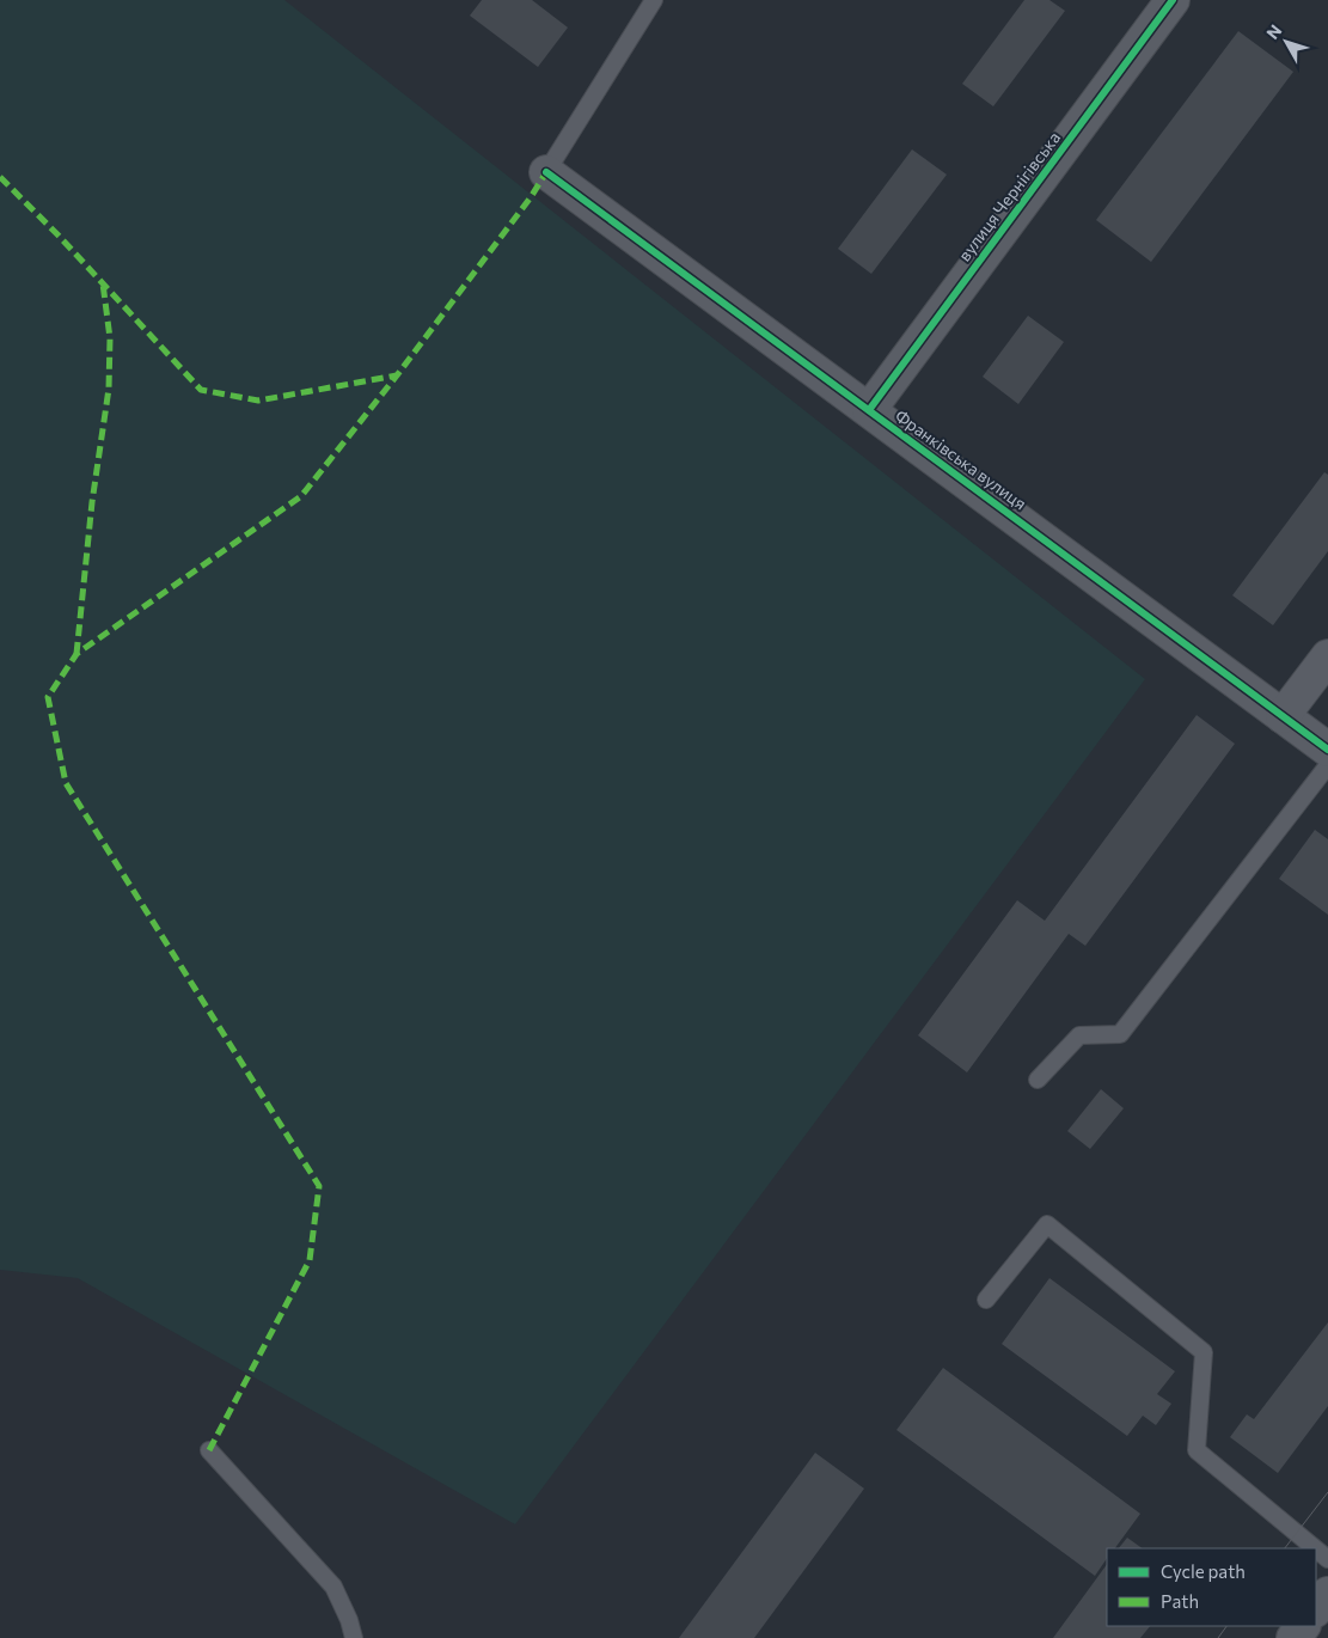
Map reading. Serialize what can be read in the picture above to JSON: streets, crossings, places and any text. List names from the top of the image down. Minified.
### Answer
{"streets":{"street":["вулиця Чернігівська","Франківська вулиця"]},"crossings":[["вулиця Чернігівська","Франківська вулиця"]],"legend":["Cycle path","Path"],"north":"top left"}
